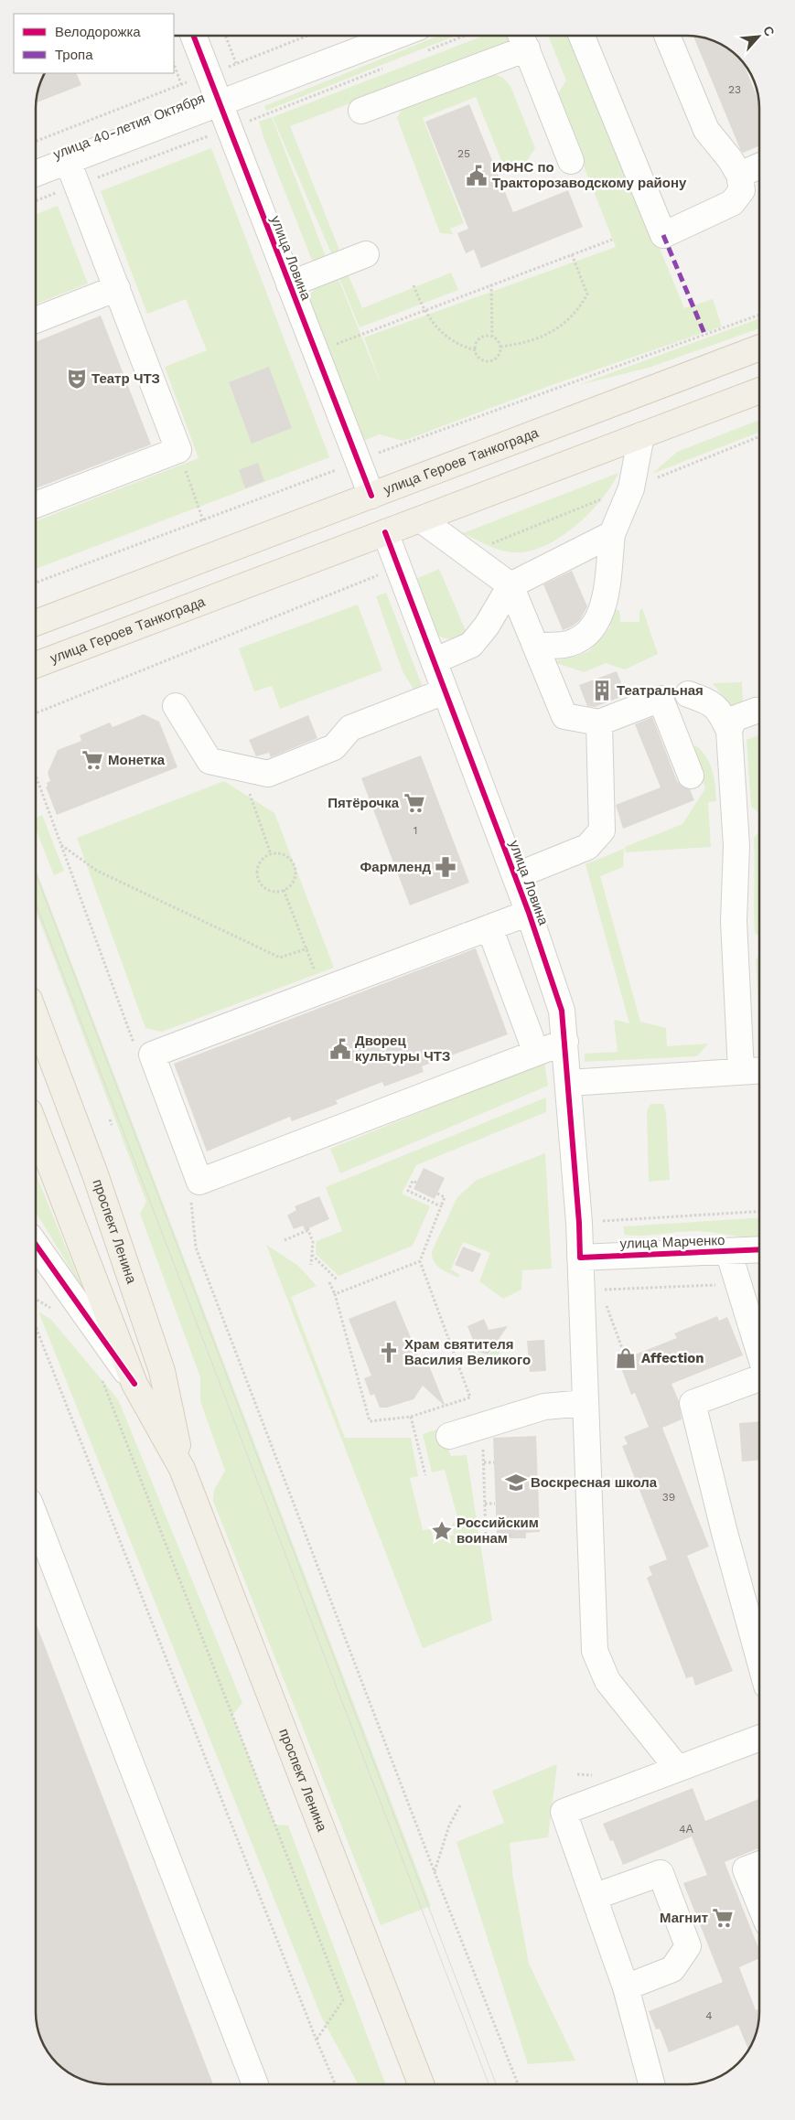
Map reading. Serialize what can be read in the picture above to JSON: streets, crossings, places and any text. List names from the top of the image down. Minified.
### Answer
{"streets":{"main road":["улица Ловина","улица Героев Танкограда","проспект Ленина"],"street":["улица 40-летия Октября","улица Марченко"]},"crossings":[["улица 40-летия Октября","улица Ловина"],["улица Ловина","улица Героев Танкограда"],["улица Ловина","улица Марченко"]],"places":{"public building":["ИФНС по Тракторозаводскому району","Дворец культуры ЧТЗ"],"theatre":["Театр ЧТЗ"],"building":["Театральная"],"supermarket":["Монетка","Пятёрочка","Магнит"],"pharmacy":["Фармленд"],"church":["Храм святителя Василия Великого"],"shop":["Affection"],"school or university":["Воскресная школа"],"place":["Российским воинам"]},"house_numbers":["23","25","1","39","4А","4"],"legend":["Велодорожка","Тропа"],"north":"top right"}
